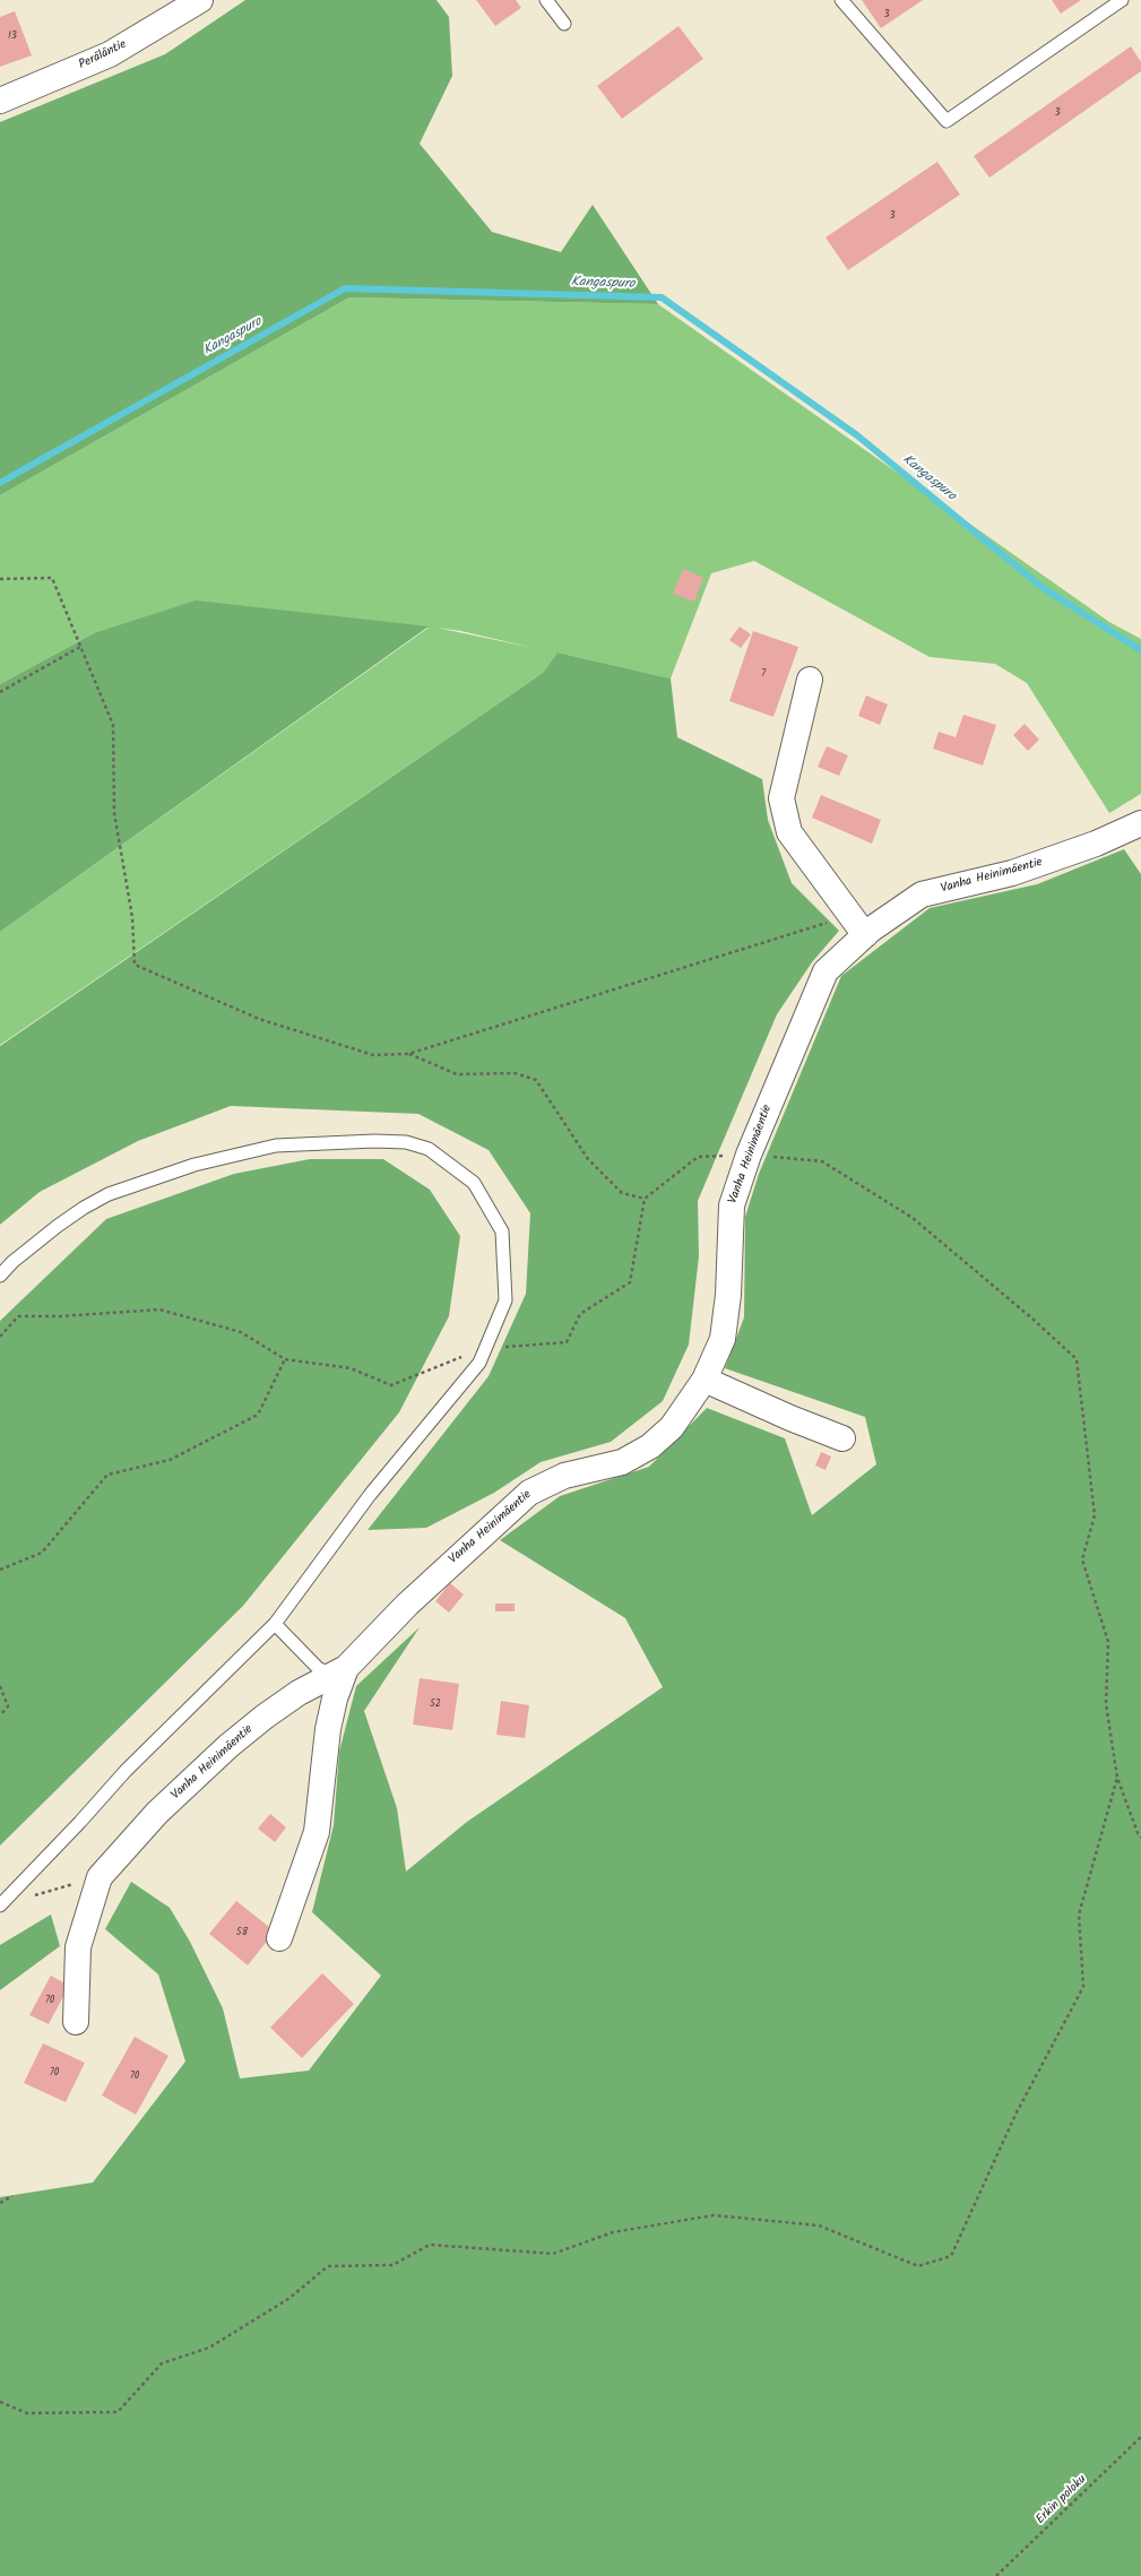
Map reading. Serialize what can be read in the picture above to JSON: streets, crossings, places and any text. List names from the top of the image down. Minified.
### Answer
{"streets":{"street":["Peräläntie","Vanha Heinimäentie"],"path":["Erkin poloku"]},"water":["Kangaspuro"],"house_numbers":["3","13","3","3","7","52","58","70","70","70"]}
